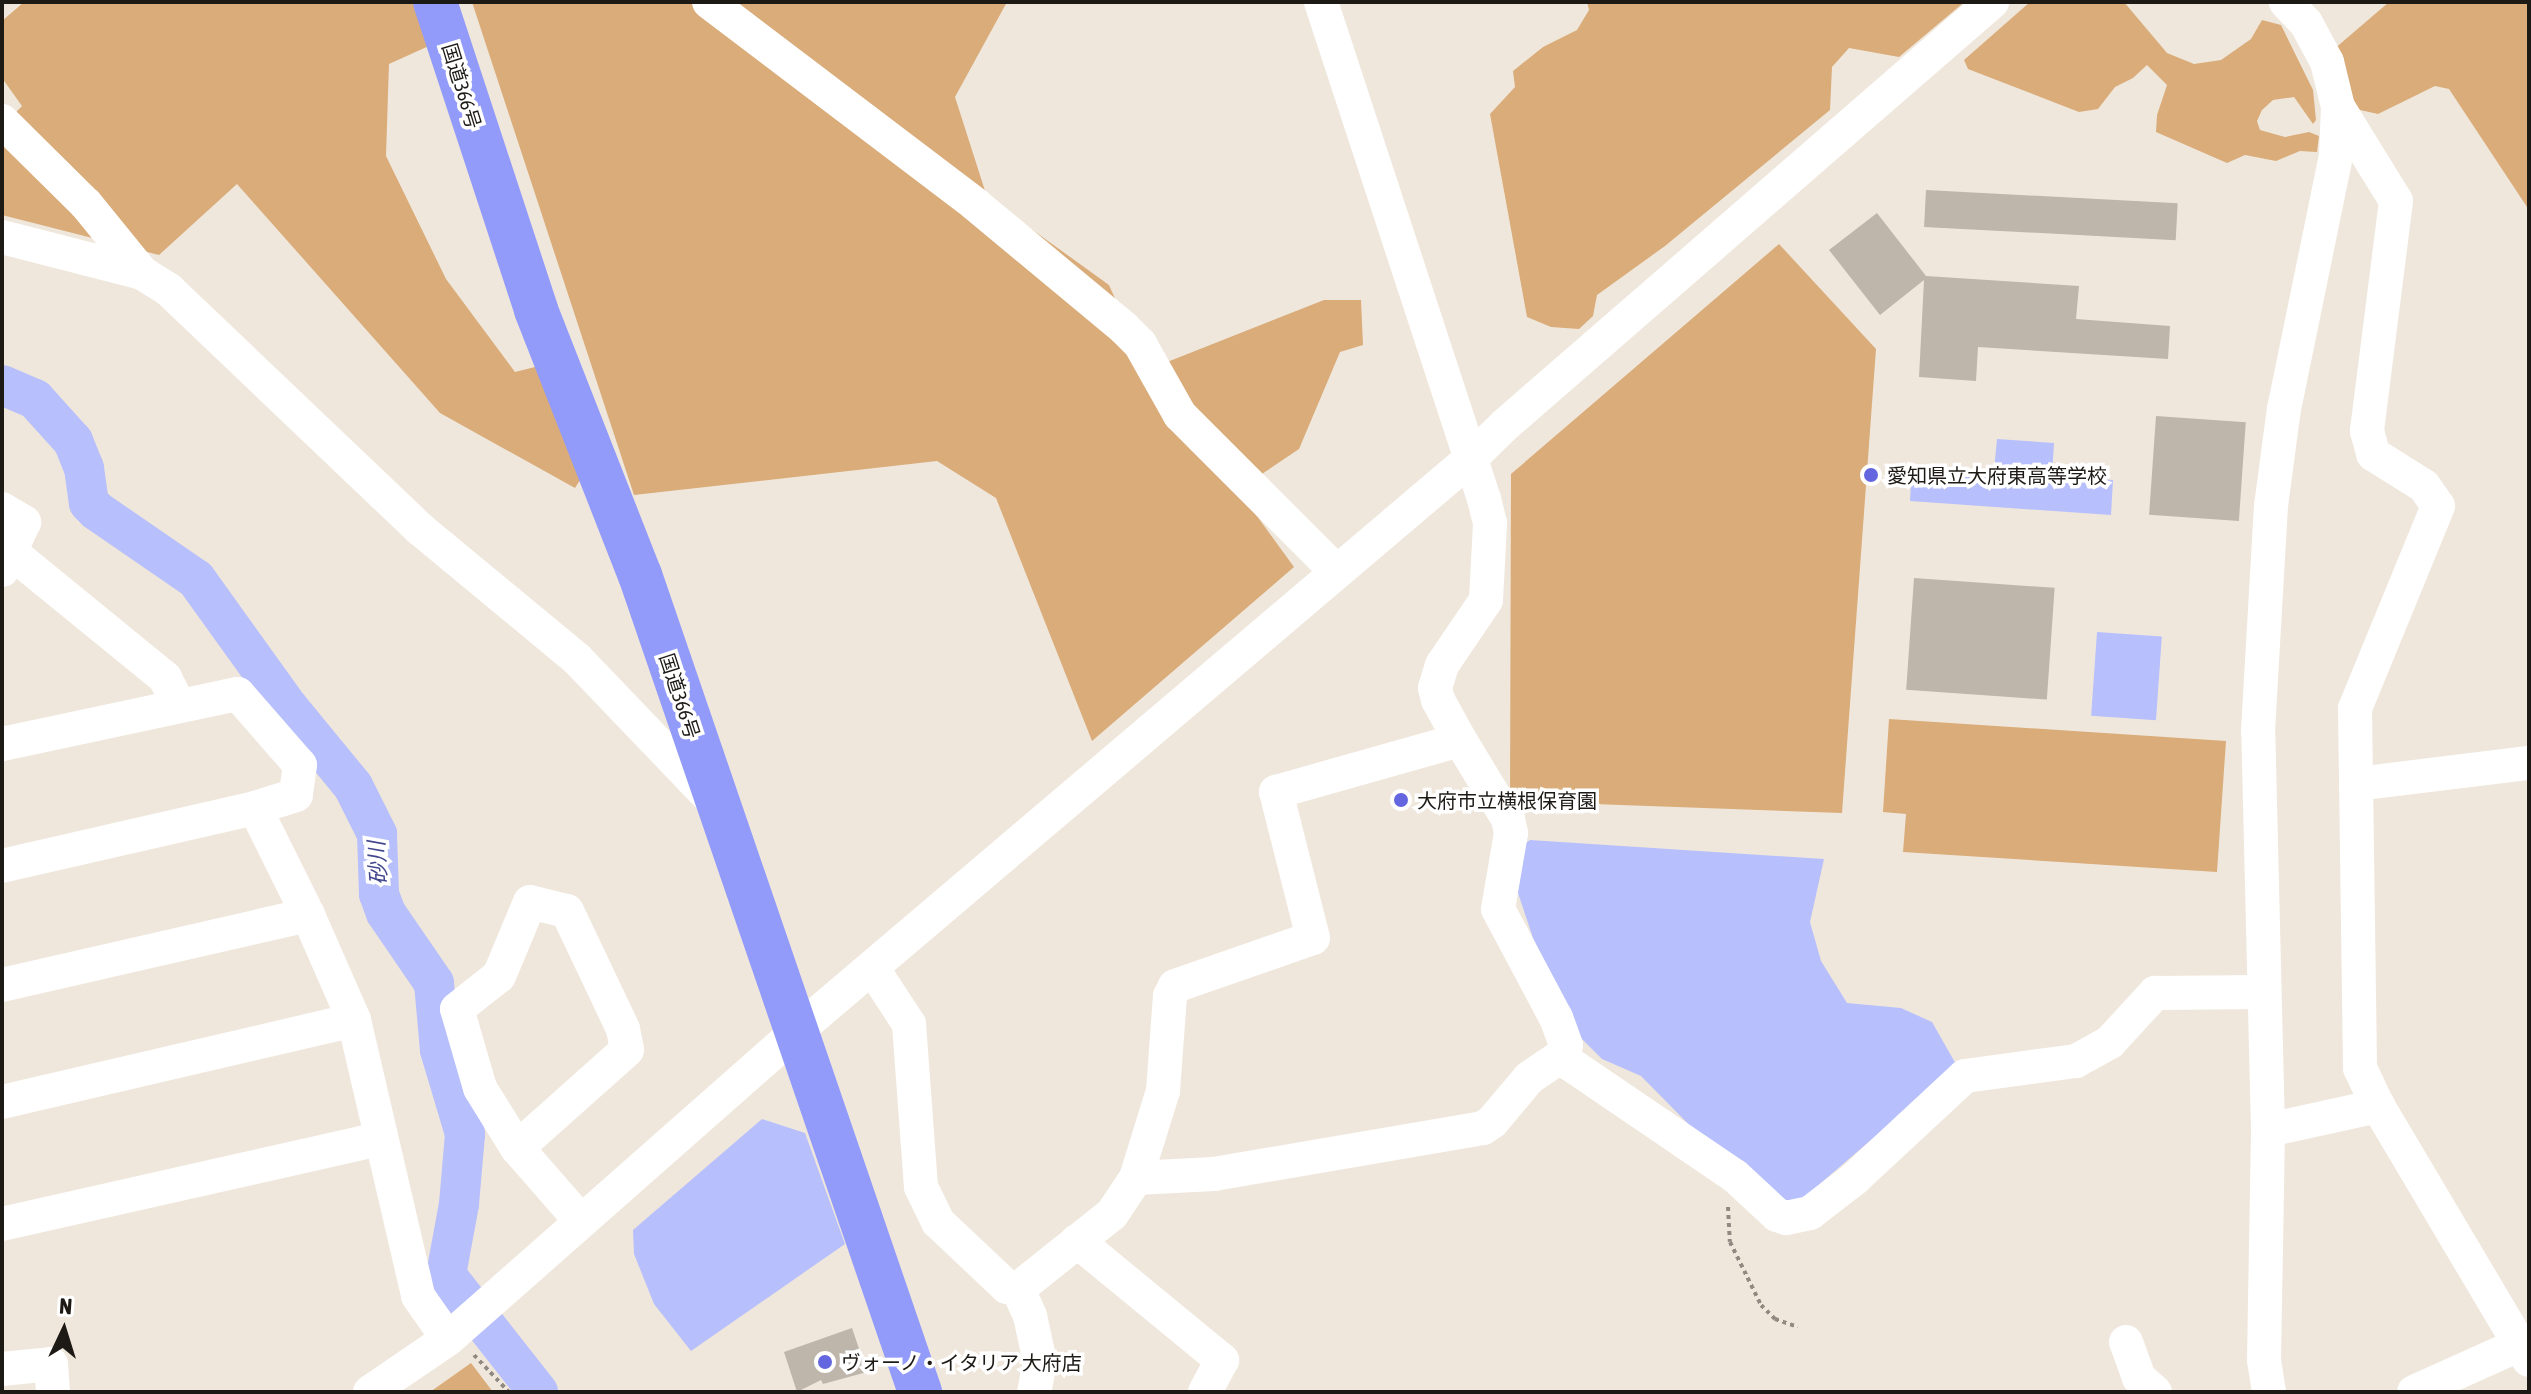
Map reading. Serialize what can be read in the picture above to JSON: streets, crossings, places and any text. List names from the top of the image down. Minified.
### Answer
{"streets":{"highway":["国道366号"]},"water":["砂川"],"places":["愛知県立大府東高等学校","大府市立横根保育園","ヴォーノ・イタリア 大府店"],"north":"top"}
